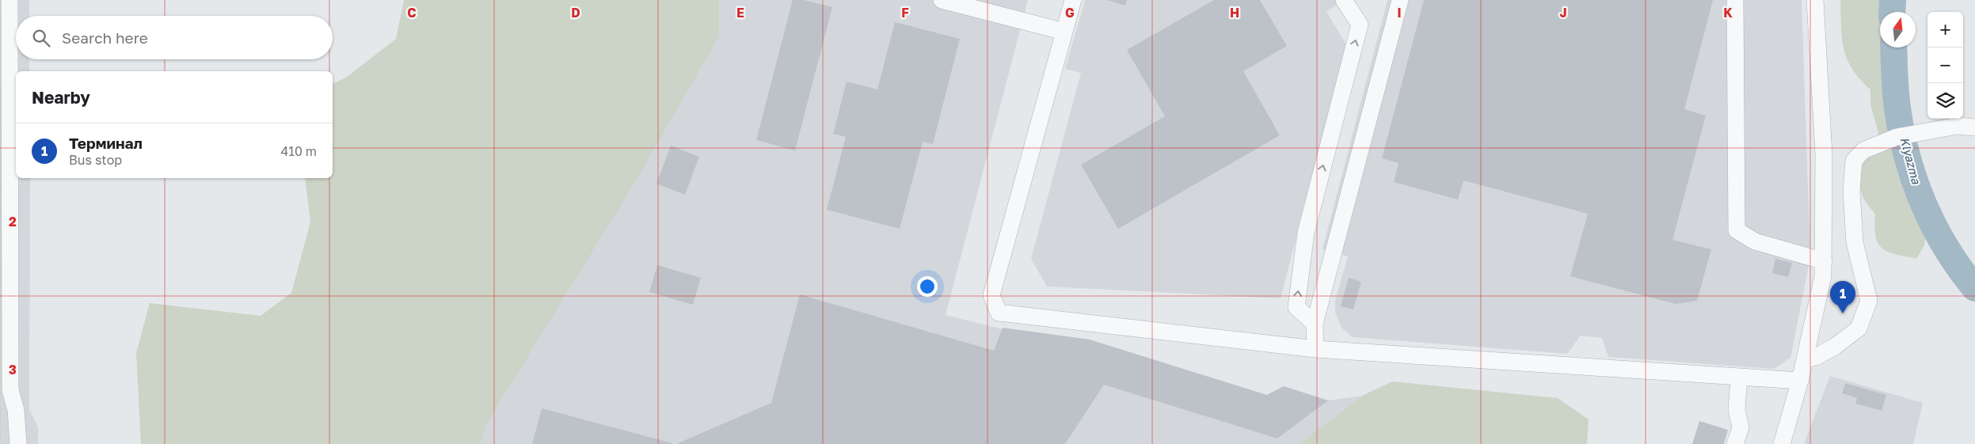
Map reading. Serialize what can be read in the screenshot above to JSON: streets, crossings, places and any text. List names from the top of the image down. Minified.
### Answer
{"water":["Klyazma"],"north":"top","page":{"map_buttons":["+","−"],"search":"Search here","heading":"Nearby","list":[{"mark":"1","name":"Терминал","note":"Bus stop","value":"410 m"}],"pins":"1"},"grid":{"columns":["C","D","E","F","G","H","I","J","K"],"rows":["2","3"]}}
